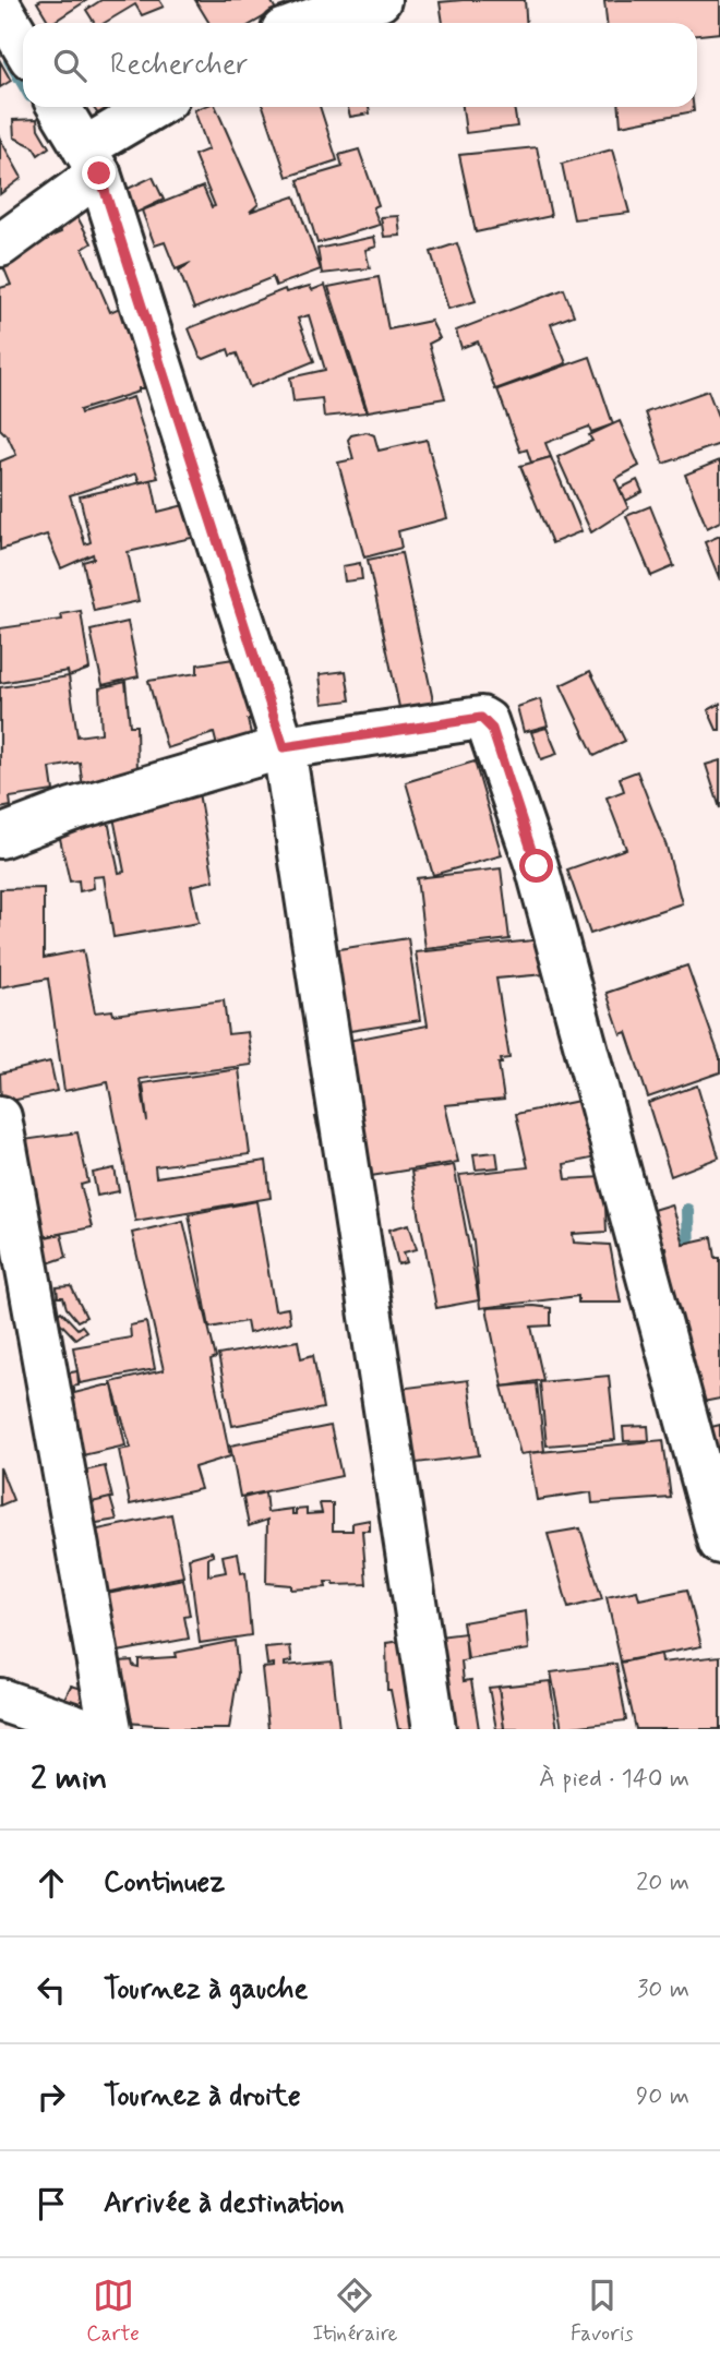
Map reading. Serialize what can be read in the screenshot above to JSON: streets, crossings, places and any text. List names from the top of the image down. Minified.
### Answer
{"page":{"search":"Rechercher","heading":["2 min","À pied · 140 m"],"list":[["Continuez","20 m"],["Tournez à gauche","30 m"],["Tournez à droite","90 m"],"Arrivée à destination"],"nav":["Carte","Itinéraire","Favoris"]}}
